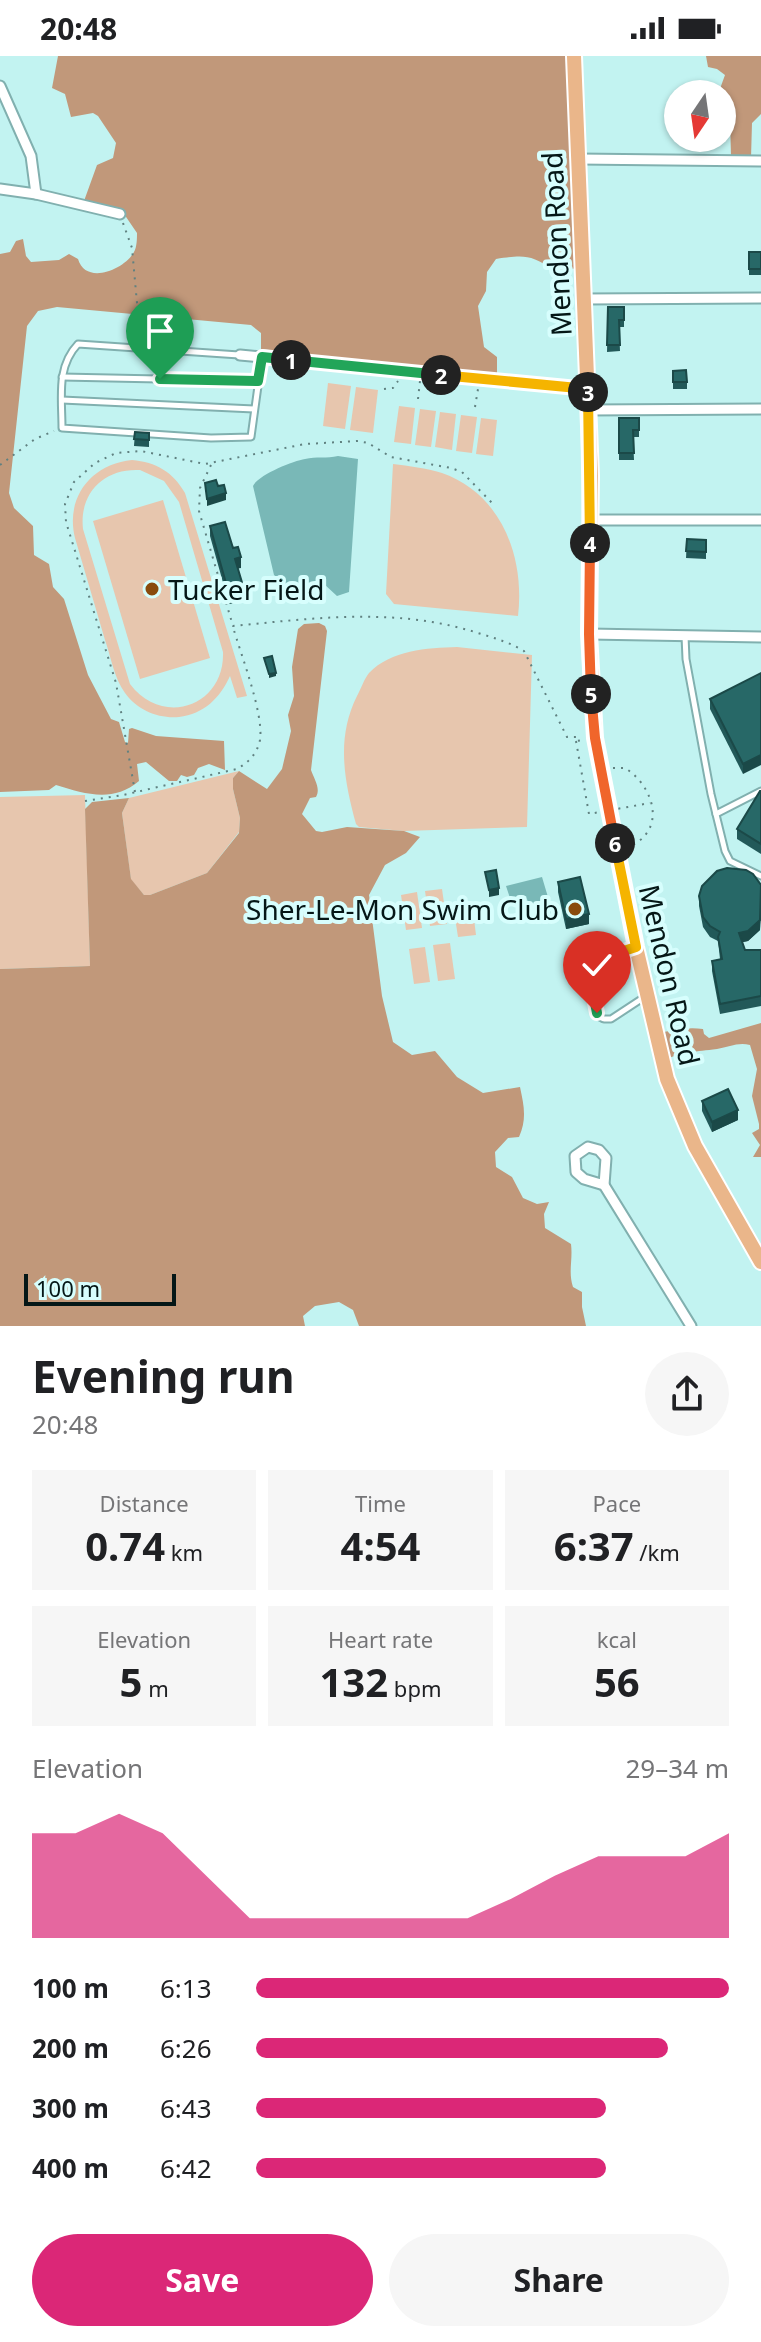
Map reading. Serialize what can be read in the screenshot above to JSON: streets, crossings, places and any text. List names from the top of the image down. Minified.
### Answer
{"streets":{"main road":["Mendon Road"]},"places":["Tucker Field","Sher-Le-Mon Swim Club"],"scale_bar":"100 m","north":"bottom","page":{"status":"20:48","pins":["1","2","3","4","5","6"],"scale":"100 m","heading":["Evening run","20:48"],"stats":[["Distance","0.74 km"],["Time","4:54"],["Pace","6:37 /km"],["Elevation","5 m"],["Heart rate","132 bpm"],["kcal","56"]],"chart":["Elevation","29–34 m"],"list":[{"name":"100 m","note":"6:13"},{"name":"200 m","note":"6:26"},{"name":"300 m","note":"6:43"},{"name":"400 m","note":"6:42"}],"buttons":["Save","Share"]}}
